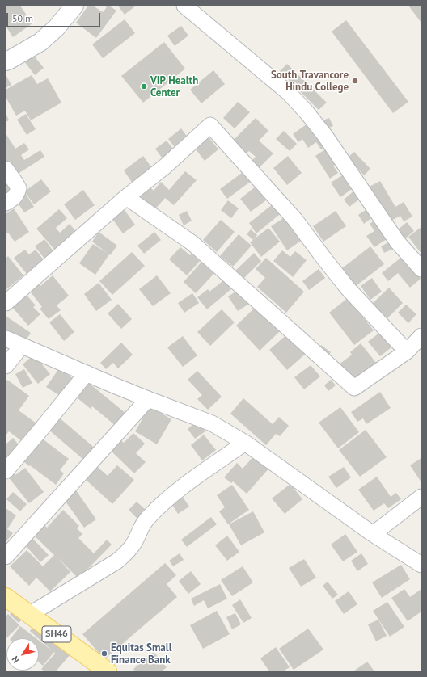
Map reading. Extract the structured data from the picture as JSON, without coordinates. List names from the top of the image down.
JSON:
{
  "streets": {
    "main road": ["SH46"]
  },
  "places": ["South Travancore Hindu College", "VIP Health Center", "Equitas Small Finance Bank"],
  "scale_bar": "50 m",
  "north": "bottom left"
}
